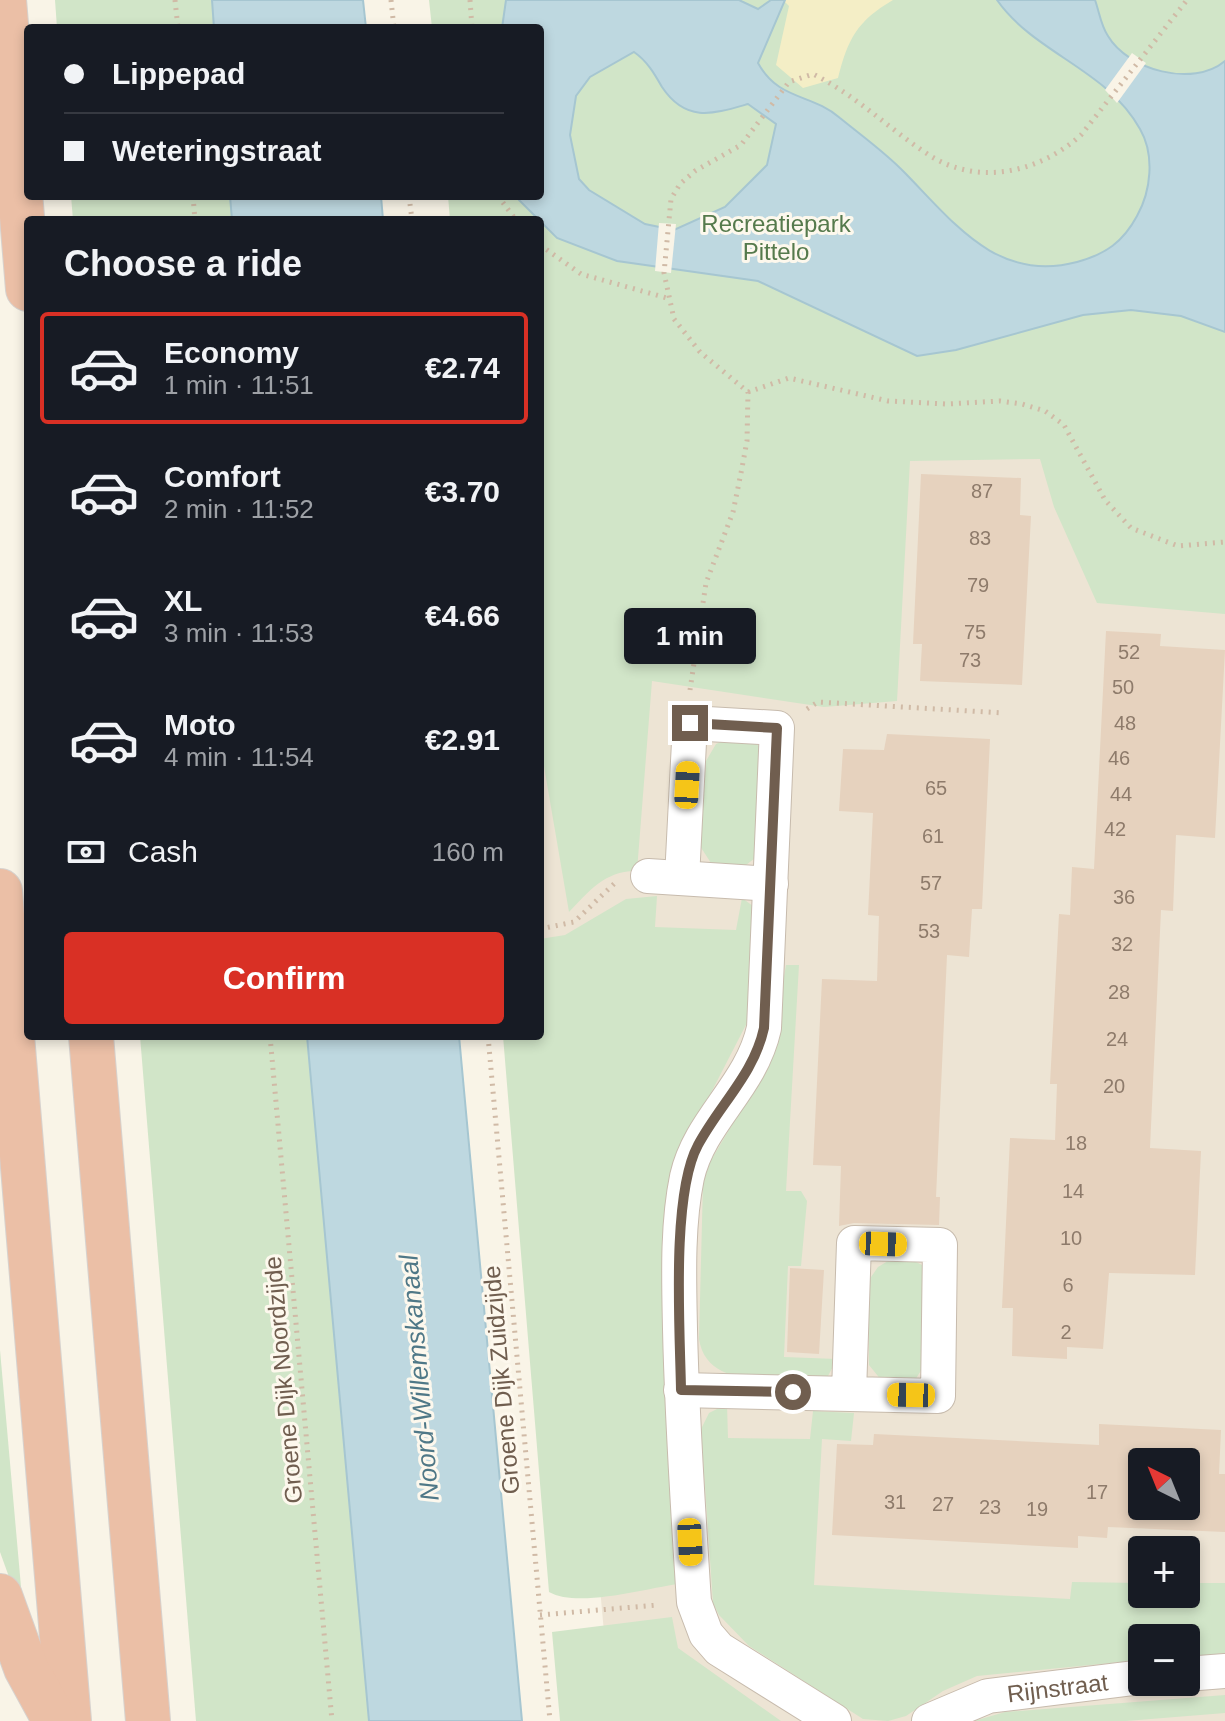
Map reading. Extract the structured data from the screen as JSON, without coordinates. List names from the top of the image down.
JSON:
{
  "streets": {
    "street": ["Rijnstraat"],
    "path": ["Groene Dijk Noordzijde", "Groene Dijk Zuidzijde"]
  },
  "water": ["Noord-Willemskanaal"],
  "parks": ["Recreatiepark Pittelo"],
  "house_numbers": [
    "87",
    "83",
    "79",
    "75",
    "52",
    "73",
    "50",
    "48",
    "46",
    "65",
    "44",
    "42",
    "61",
    "57",
    "36",
    "53",
    "32",
    "28",
    "24",
    "20",
    "18",
    "14",
    "10",
    "6",
    "2",
    "17",
    "31",
    "27",
    "23",
    "19"
  ],
  "north": "top left",
  "page": {
    "banner": ["Lippepad", "Weteringstraat"],
    "heading": "Choose a ride",
    "list": [
      {
        "name": "Economy",
        "note": "1 min · 11:51",
        "value": "€2.74"
      },
      {
        "name": "Comfort",
        "note": "2 min · 11:52",
        "value": "€3.70"
      },
      {
        "name": "XL",
        "note": "3 min · 11:53",
        "value": "€4.66"
      },
      {
        "name": "Moto",
        "note": "4 min · 11:54",
        "value": "€2.91"
      }
    ],
    "bubble": "1 min",
    "pay": ["Cash", "160 m"],
    "buttons": "Confirm",
    "map_buttons": ["+", "−"]
  }
}
